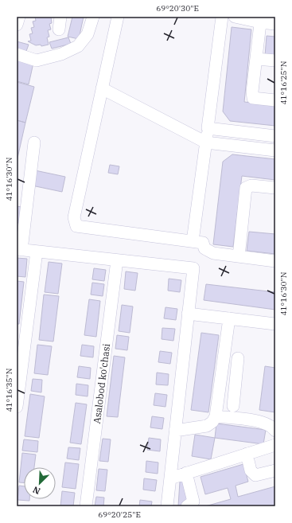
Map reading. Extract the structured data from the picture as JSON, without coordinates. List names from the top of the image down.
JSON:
{
  "streets": {
    "street": ["Asalobod ko'chasi"]
  },
  "north": "bottom left",
  "coordinates": [
    "69°20'30\"E",
    "41°16'25\"N",
    "41°16'30\"N",
    "41°16'35\"N",
    "69°20'25\"E"
  ]
}
